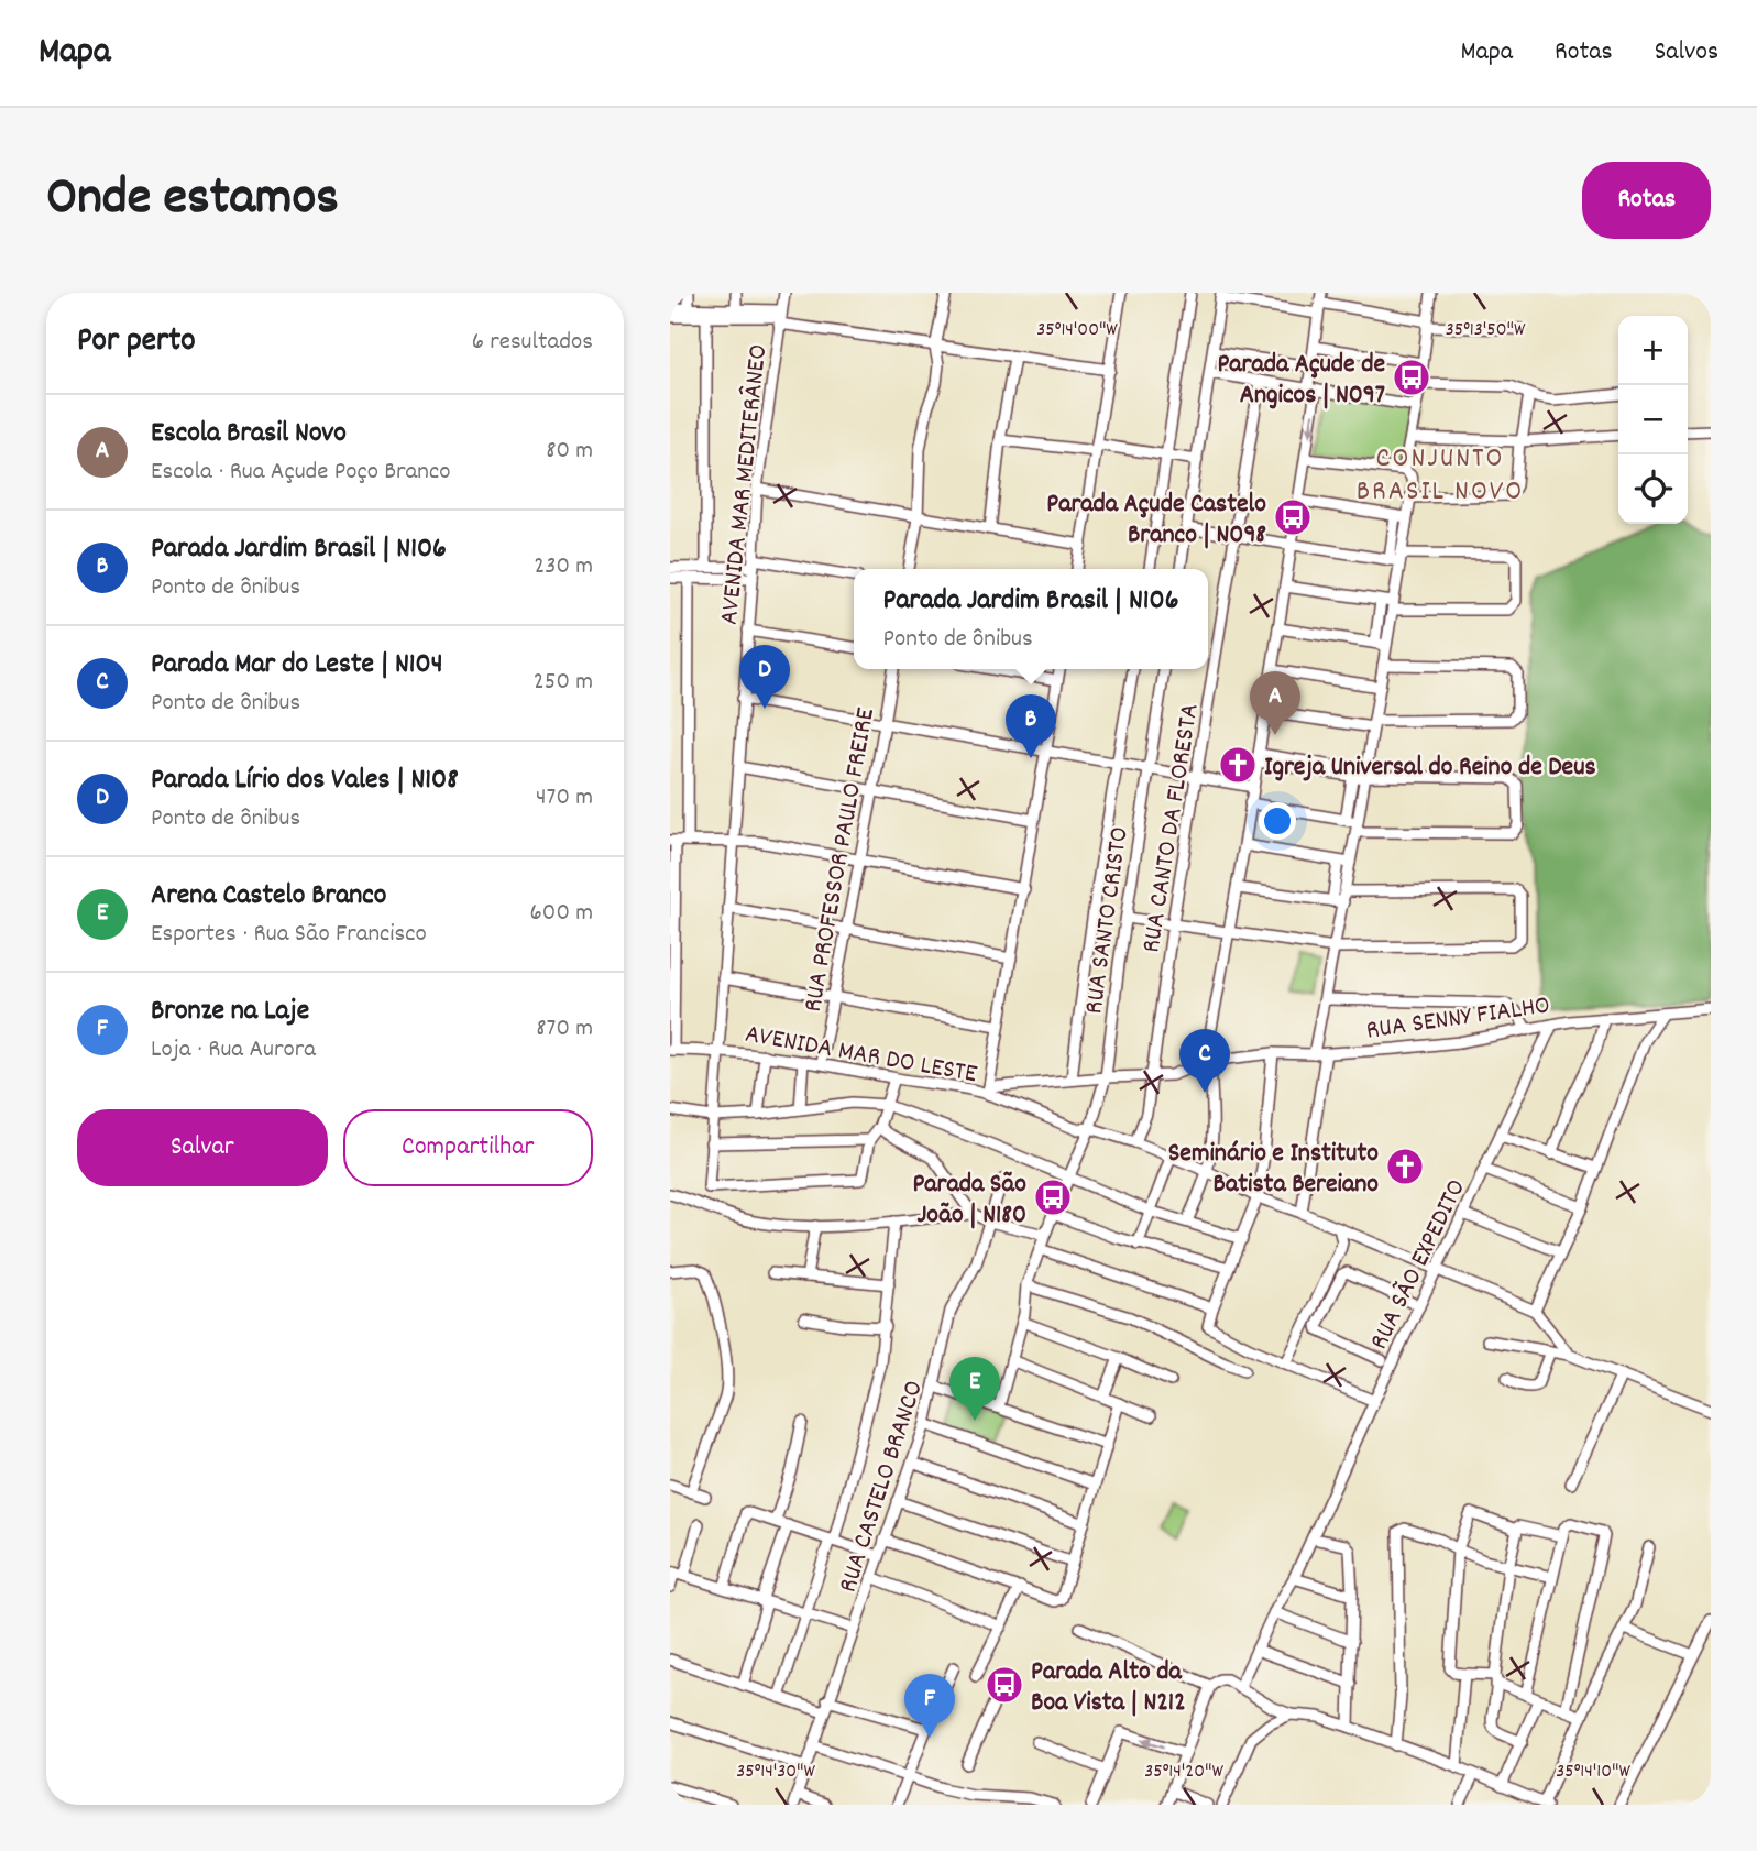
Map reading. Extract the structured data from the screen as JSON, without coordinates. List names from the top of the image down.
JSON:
{
  "streets": {
    "street": [
      "AVENIDA MAR MEDITERÂNEO",
      "RUA CANTO DA FLORESTA",
      "RUA PROFESSOR PAULO FREIRE",
      "RUA SANTO CRISTO",
      "RUA SENNY FIALHO",
      "AVENIDA MAR DO LESTE",
      "RUA SÃO EXPEDITO",
      "RUA CASTELO BRANCO"
    ]
  },
  "crossings": [
    ["AVENIDA MAR MEDITERÂNEO", "AVENIDA MAR DO LESTE"],
    ["RUA CANTO DA FLORESTA", "RUA SENNY FIALHO"],
    ["RUA CANTO DA FLORESTA", "AVENIDA MAR DO LESTE"],
    ["RUA PROFESSOR PAULO FREIRE", "AVENIDA MAR DO LESTE"],
    ["RUA SANTO CRISTO", "RUA SENNY FIALHO"],
    ["RUA SANTO CRISTO", "AVENIDA MAR DO LESTE"],
    ["RUA SENNY FIALHO", "AVENIDA MAR DO LESTE"],
    ["RUA SENNY FIALHO", "RUA SÃO EXPEDITO"],
    ["AVENIDA MAR DO LESTE", "RUA SÃO EXPEDITO"]
  ],
  "districts": ["CONJUNTO BRASIL NOVO"],
  "places": {
    "bus stop": [
      "Parada Açude de Angicos | N097",
      "Parada Açude Castelo Branco | N098",
      "Parada São João | N180",
      "Parada Alto da Boa Vista | N212"
    ],
    "church": ["Igreja Universal do Reino de Deus", "Seminário e Instituto Batista Bereiano"]
  },
  "page": {
    "header": "Mapa",
    "nav": ["Mapa", "Rotas", "Salvos"],
    "title": "Onde estamos",
    "buttons": [
      "Rotas",
      ["Salvar", "Compartilhar"]
    ],
    "heading": ["Por perto", "6 resultados"],
    "map_buttons": ["+", "−"],
    "list": [
      {
        "mark": "A",
        "name": "Escola Brasil Novo",
        "note": "Escola · Rua Açude Poço Branco",
        "value": "80 m"
      },
      {
        "mark": "B",
        "name": "Parada Jardim Brasil | N106",
        "note": "Ponto de ônibus",
        "value": "230 m"
      },
      {
        "mark": "C",
        "name": "Parada Mar do Leste | N104",
        "note": "Ponto de ônibus",
        "value": "250 m"
      },
      {
        "mark": "D",
        "name": "Parada Lírio dos Vales | N108",
        "note": "Ponto de ônibus",
        "value": "470 m"
      },
      {
        "mark": "E",
        "name": "Arena Castelo Branco",
        "note": "Esportes · Rua São Francisco",
        "value": "600 m"
      },
      {
        "mark": "F",
        "name": "Bronze na Laje",
        "note": "Loja · Rua Aurora",
        "value": "870 m"
      }
    ],
    "popup": ["Parada Jardim Brasil | N106", "Ponto de ônibus"],
    "pins": [
      "D",
      "A",
      "B",
      "C",
      "E",
      "F"
    ]
  },
  "coordinates": [
    "35°14'00\"W",
    "35°13'50\"W",
    "35°14'30\"W",
    "35°14'20\"W",
    "35°14'10\"W"
  ]
}
